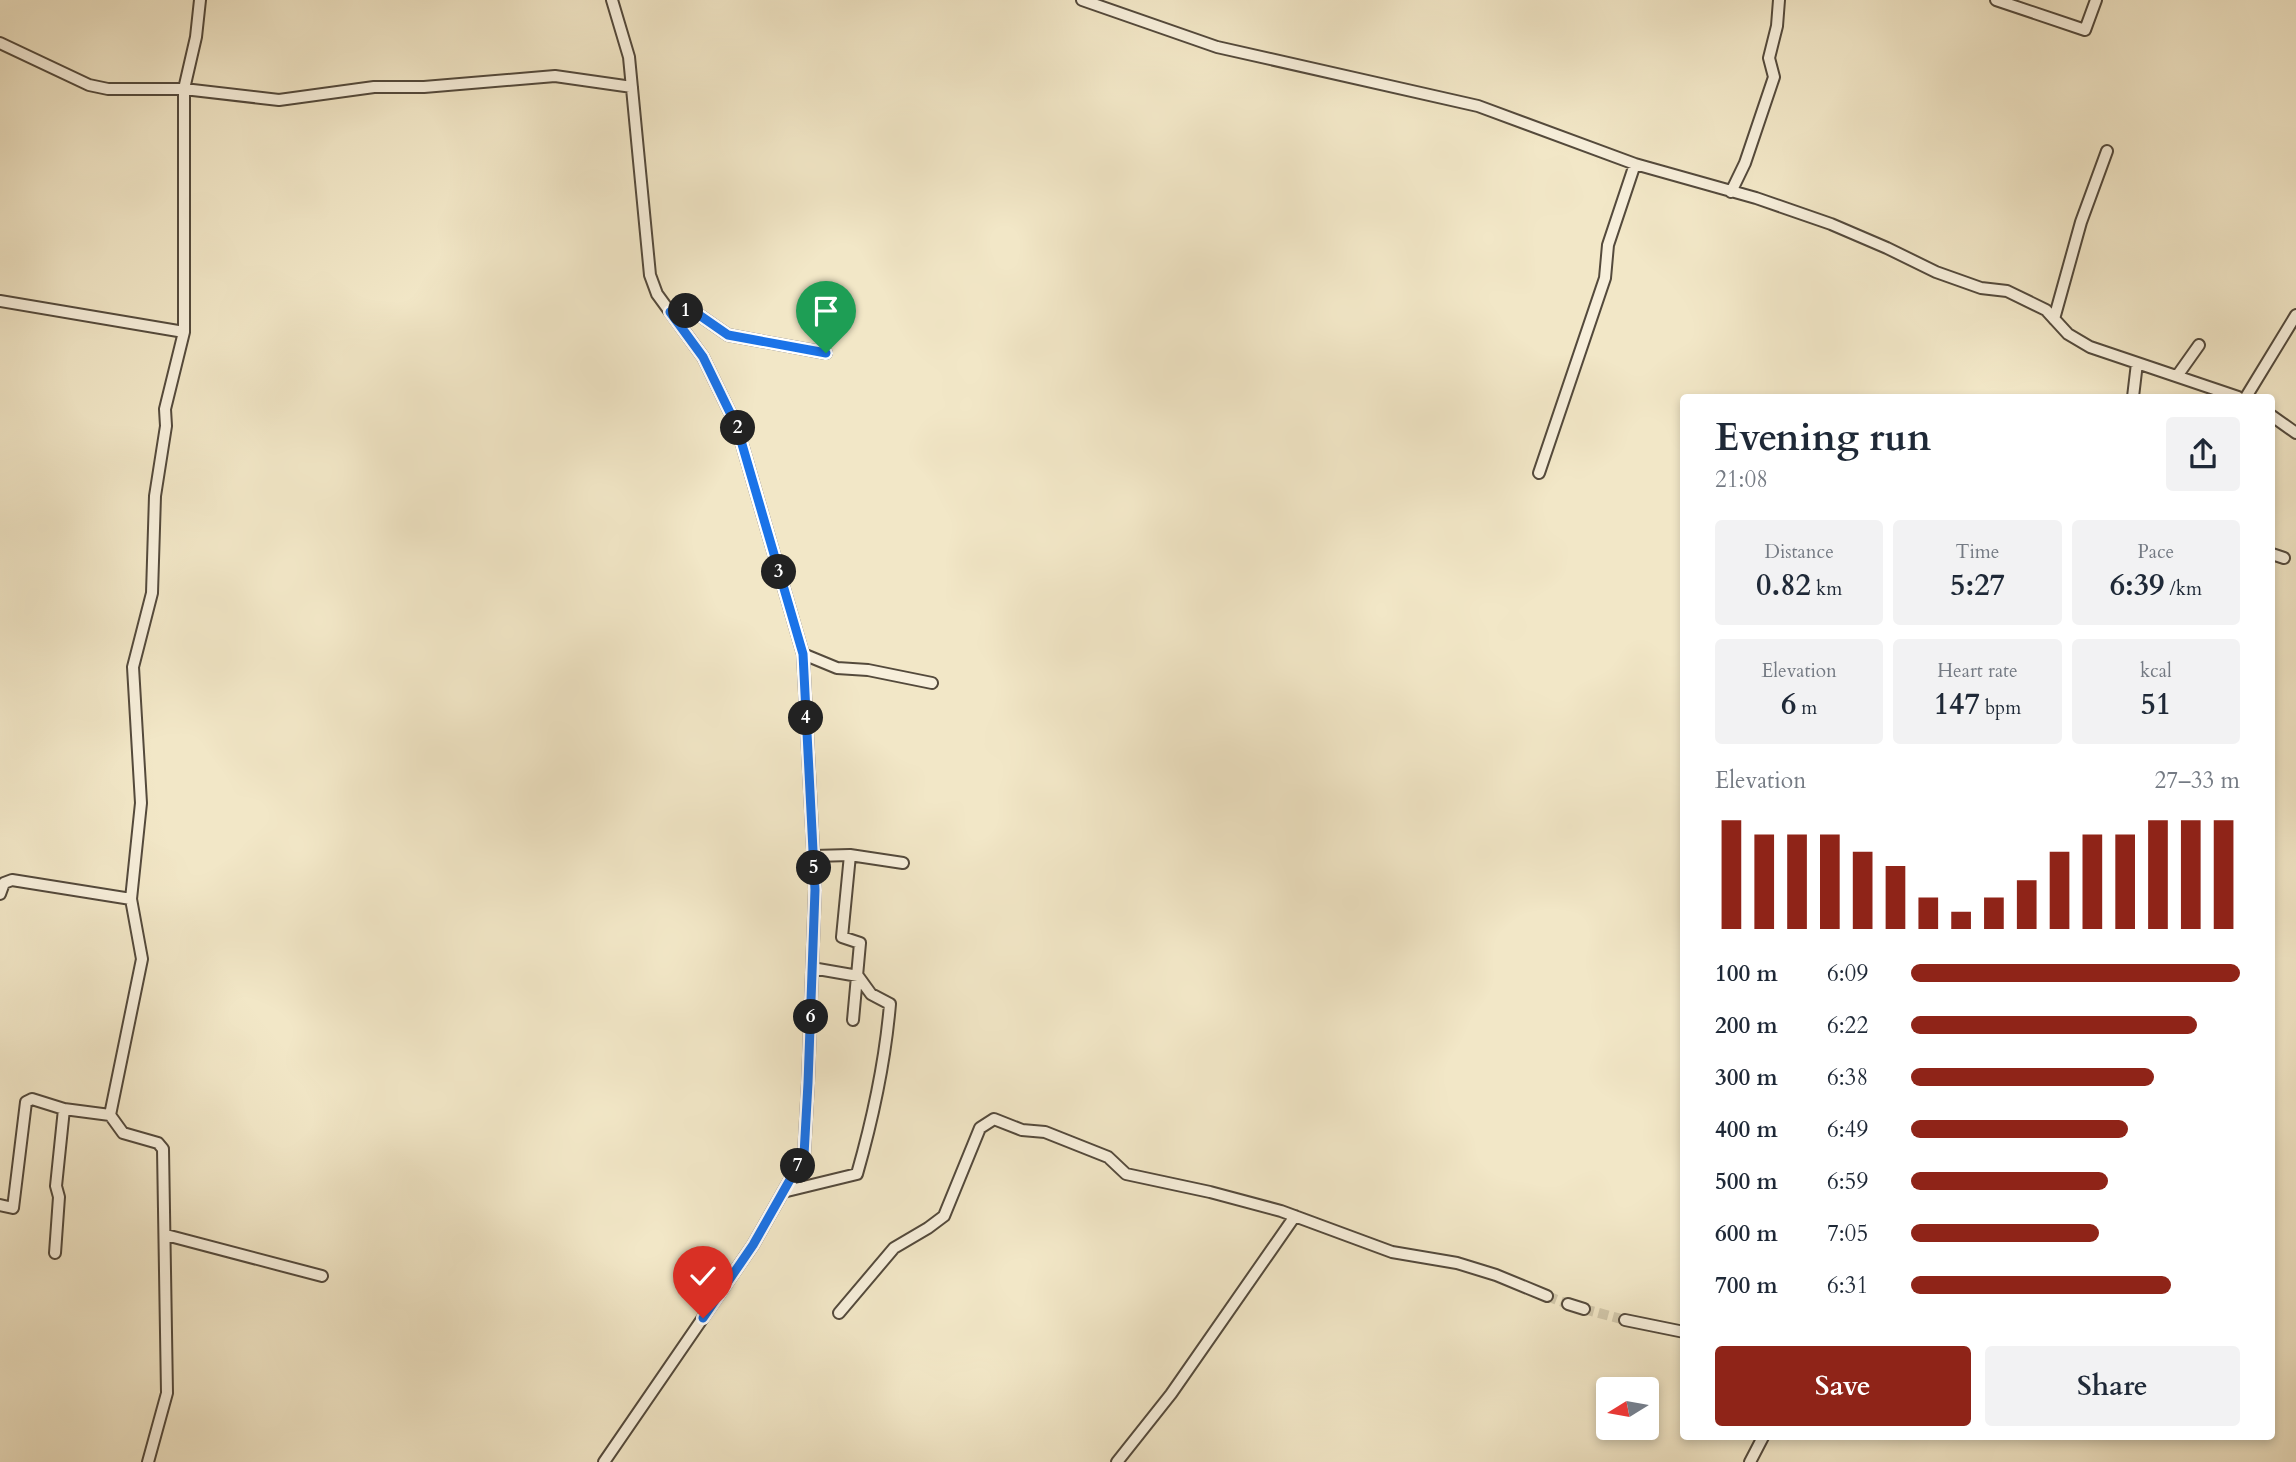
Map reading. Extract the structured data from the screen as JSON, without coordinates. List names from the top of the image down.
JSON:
{
  "north": "left",
  "page": {
    "pins": [
      "1",
      "2",
      "3",
      "4",
      "5",
      "6",
      "7"
    ],
    "heading": ["Evening run", "21:08"],
    "stats": [
      ["Distance", "0.82 km"],
      ["Time", "5:27"],
      ["Pace", "6:39 /km"],
      ["Elevation", "6 m"],
      ["Heart rate", "147 bpm"],
      ["kcal", "51"]
    ],
    "chart": ["Elevation", "27–33 m"],
    "list": [
      {
        "name": "100 m",
        "note": "6:09"
      },
      {
        "name": "200 m",
        "note": "6:22"
      },
      {
        "name": "300 m",
        "note": "6:38"
      },
      {
        "name": "400 m",
        "note": "6:49"
      },
      {
        "name": "500 m",
        "note": "6:59"
      },
      {
        "name": "600 m",
        "note": "7:05"
      },
      {
        "name": "700 m",
        "note": "6:31"
      }
    ],
    "buttons": ["Save", "Share"]
  }
}
